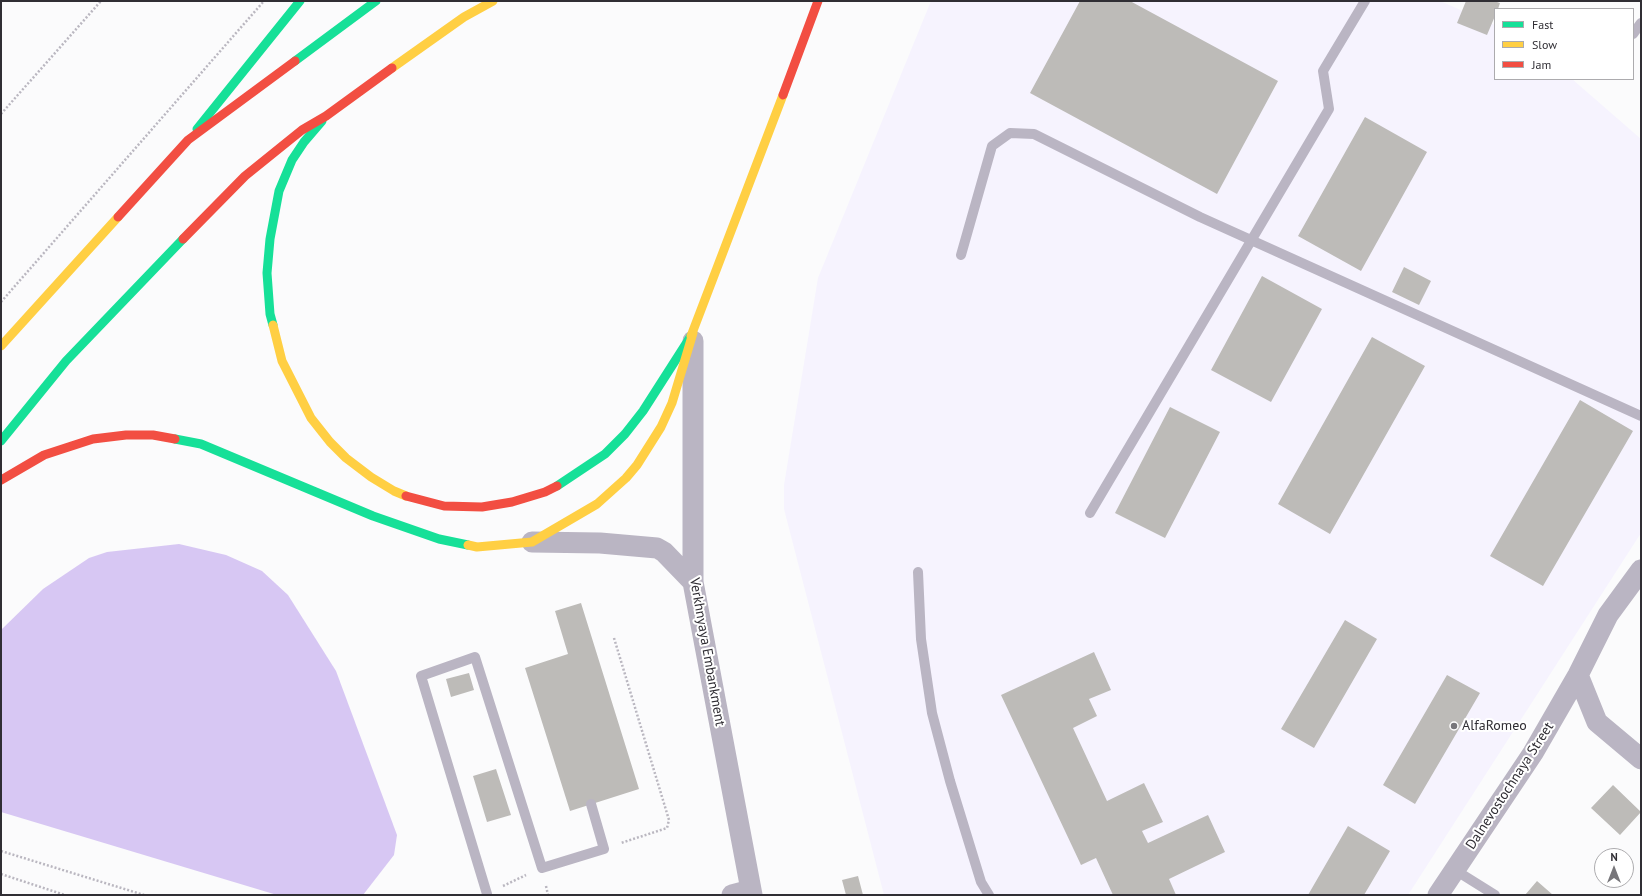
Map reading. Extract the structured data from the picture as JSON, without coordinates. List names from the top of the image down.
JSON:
{
  "streets": {
    "street": ["Verkhnyaya Embankment", "Dalnevostochnaya Street"]
  },
  "places": ["AlfaRomeo"],
  "legend": ["Fast", "Slow", "Jam"],
  "north": "top"
}
